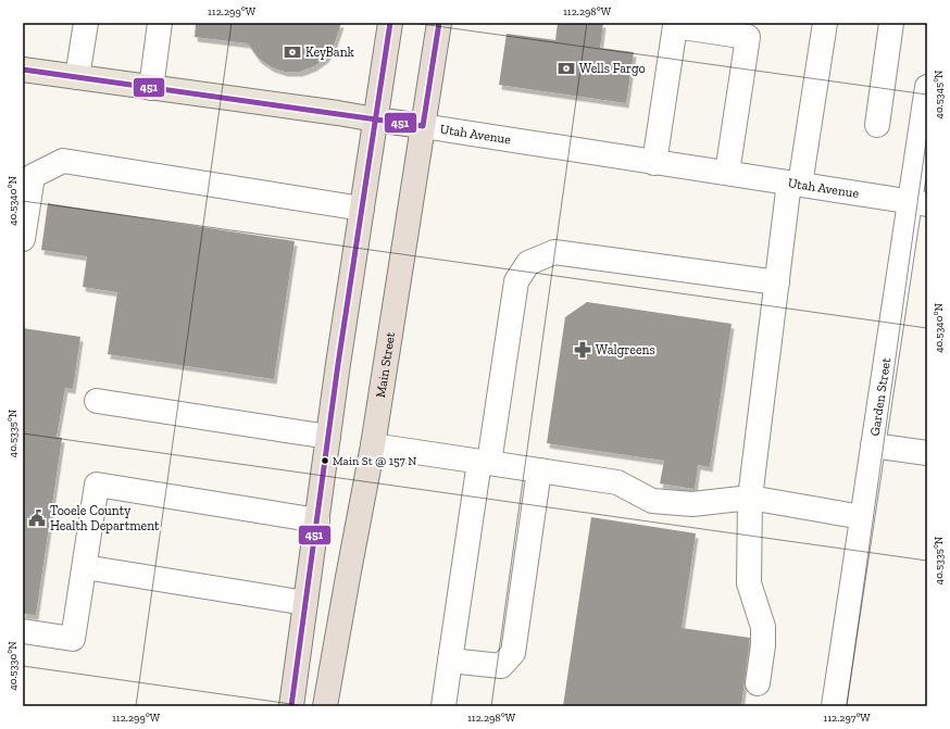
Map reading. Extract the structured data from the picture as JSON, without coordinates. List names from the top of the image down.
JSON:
{
  "streets": {
    "highway": ["Main Street"],
    "main road": ["Utah Avenue"],
    "street": ["Garden Street"]
  },
  "crossings": [
    ["Utah Avenue", "Main Street"],
    ["Utah Avenue", "Garden Street"]
  ],
  "places": {
    "bank": ["KeyBank", "Wells Fargo"],
    "pharmacy": ["Walgreens"],
    "other": ["Main St @ 157 N"],
    "public building": ["Tooele County Health Department"]
  },
  "lines": ["transit line 451"],
  "coordinates": [
    "112.299°W",
    "112.298°W",
    "40.5345°N",
    "40.5340°N",
    "40.5335°N",
    "40.5330°N",
    "112.297°W"
  ]
}
